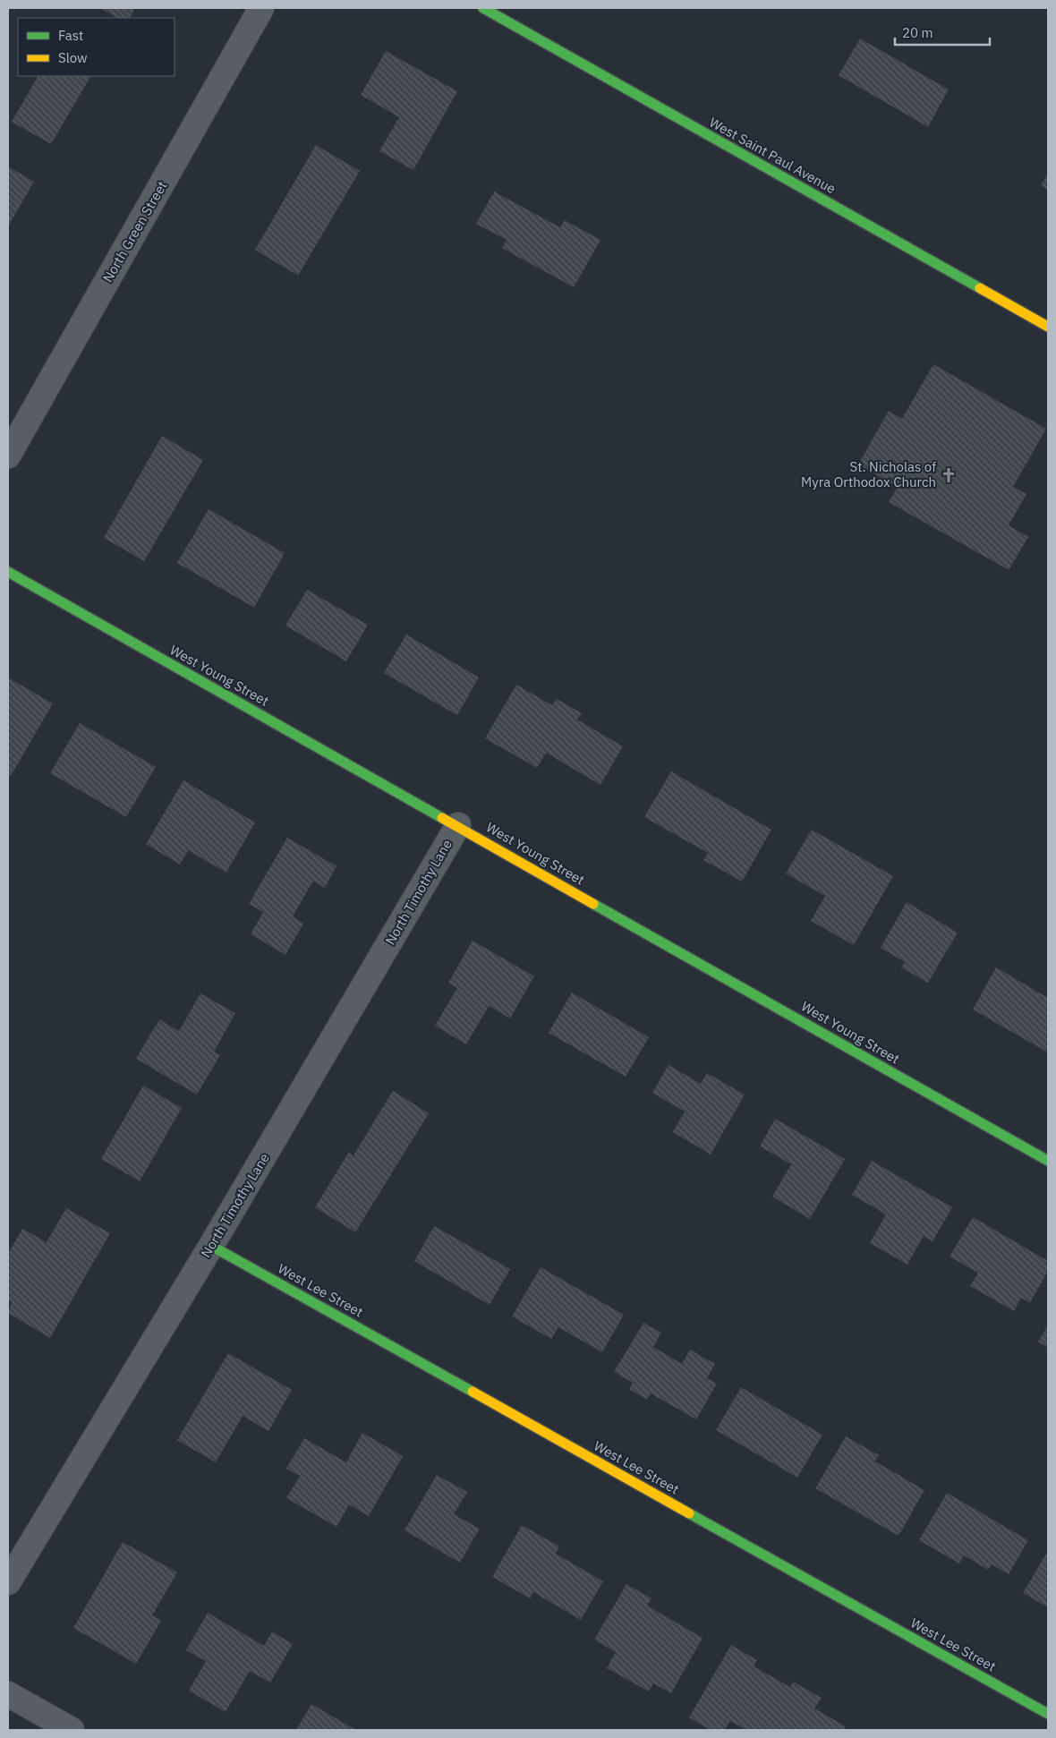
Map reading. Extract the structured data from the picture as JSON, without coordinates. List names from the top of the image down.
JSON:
{
  "streets": {
    "street": [
      "West Saint Paul Avenue",
      "North Green Street",
      "West Young Street",
      "North Timothy Lane",
      "West Lee Street"
    ]
  },
  "crossings": [
    ["West Young Street", "North Timothy Lane"],
    ["North Timothy Lane", "West Lee Street"]
  ],
  "places": {
    "church": ["St. Nicholas of Myra Orthodox Church"]
  },
  "legend": ["Fast", "Slow"],
  "scale_bar": "20 m"
}
